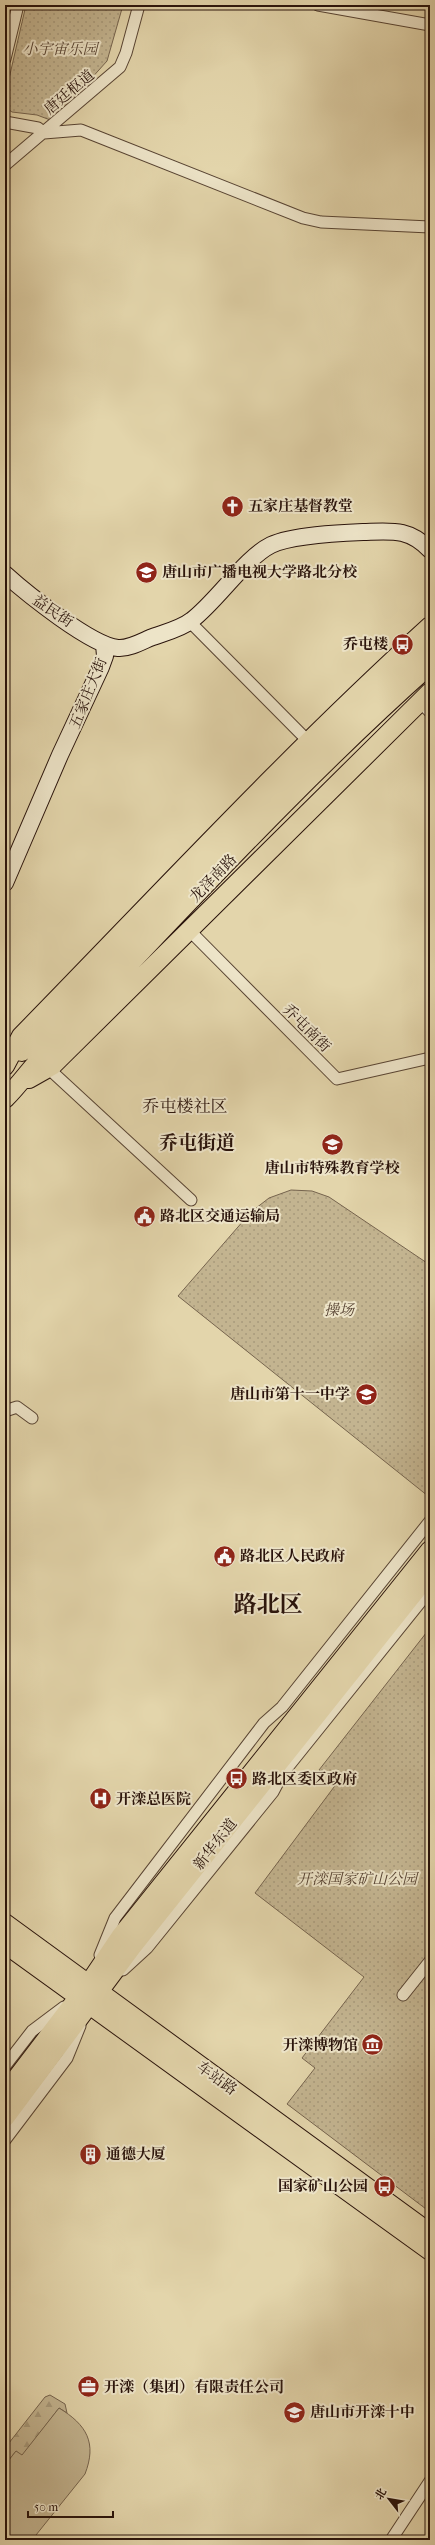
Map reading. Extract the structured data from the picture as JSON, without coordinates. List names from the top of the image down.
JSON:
{
  "streets": {
    "main road": ["龙泽南路", "新华东道", "车站路"],
    "street": [
      "唐廷枢道",
      "益民街",
      "五家庄大街",
      "乔屯南街"
    ]
  },
  "crossings": [
    ["益民街", "五家庄大街"],
    ["新华东道", "车站路"]
  ],
  "districts": ["乔屯楼社区", "乔屯街道", "路北区"],
  "parks": ["小宇宙乐园", "操场", "开滦国家矿山公园"],
  "places": {
    "church": ["五家庄基督教堂"],
    "school or university": [
      "唐山市广播电视大学路北分校",
      "唐山市特殊教育学校",
      "唐山市第十一中学",
      "唐山市开滦十中"
    ],
    "bus stop": ["乔屯楼", "路北区委区政府", "国家矿山公园"],
    "public building": ["路北区交通运输局", "路北区人民政府"],
    "hospital": ["开滦总医院"],
    "museum": ["开滦博物馆"],
    "building": ["通德大厦"],
    "office": ["开滦（集团）有限责任公司"]
  },
  "scale_bar": "50 m",
  "north": "top left"
}
